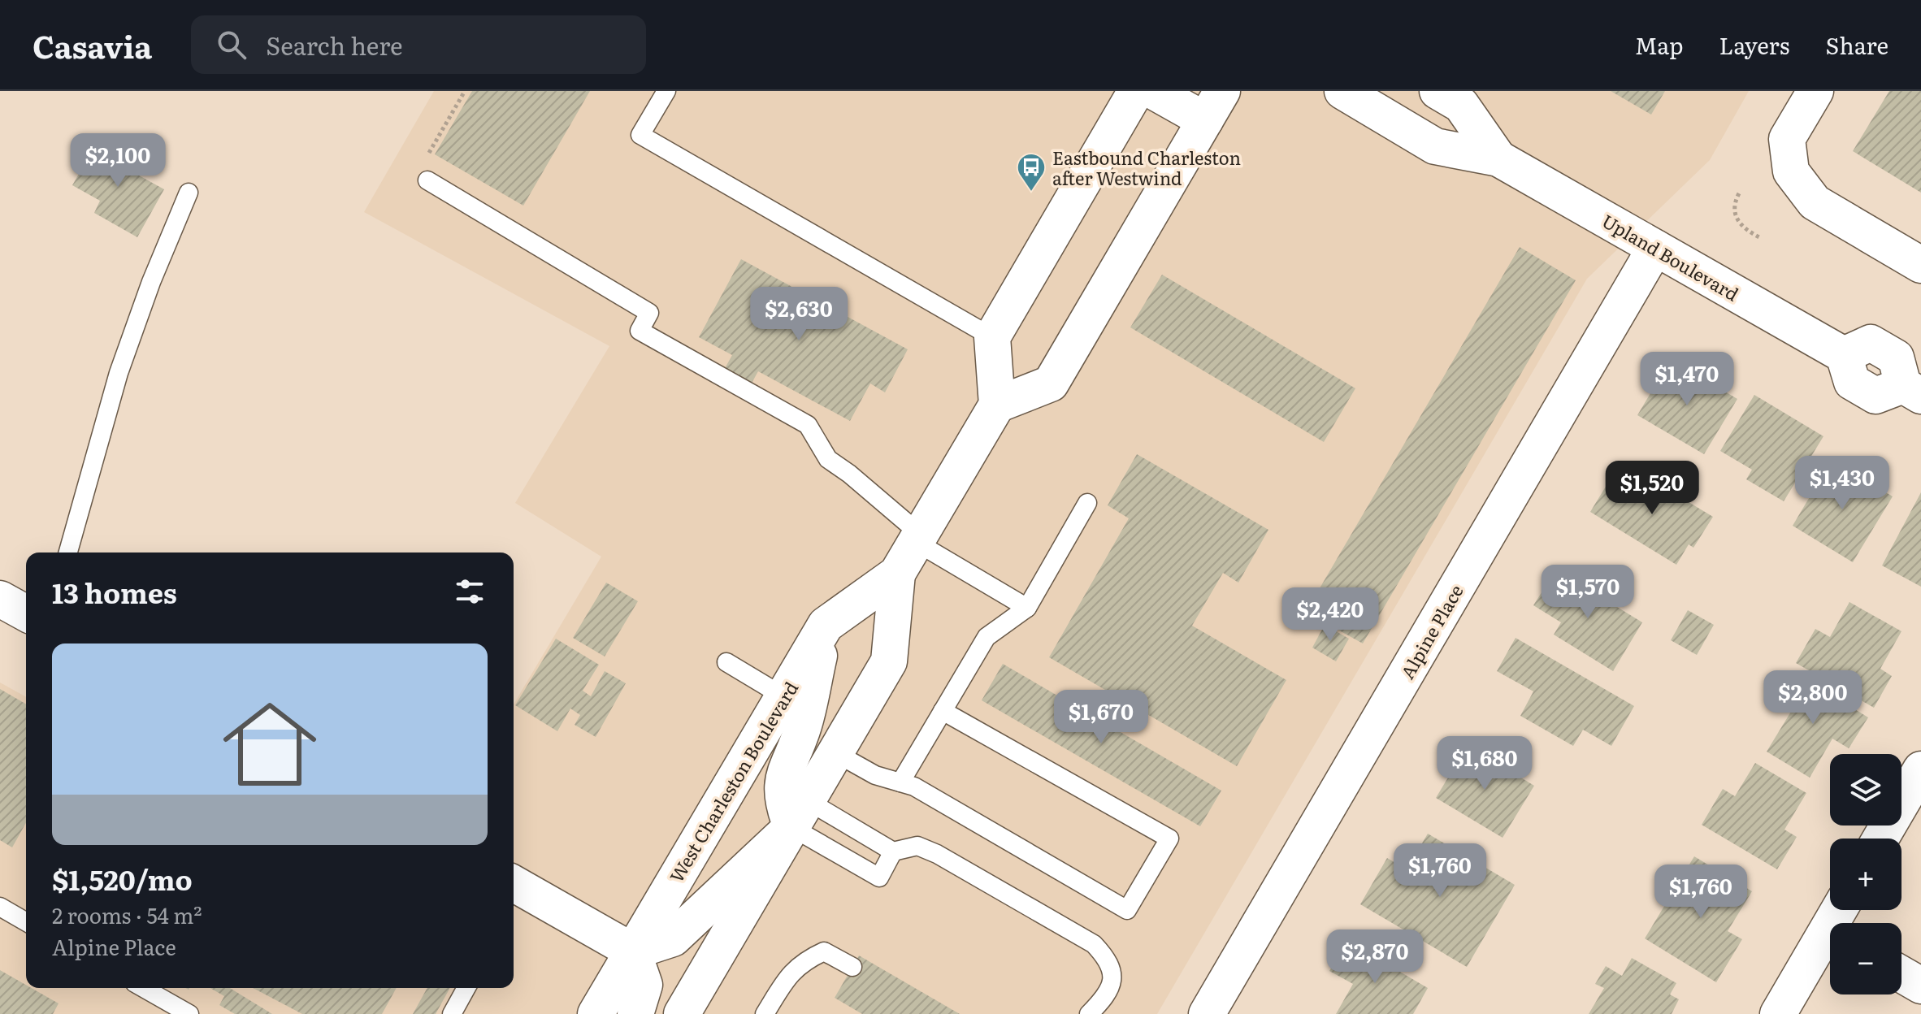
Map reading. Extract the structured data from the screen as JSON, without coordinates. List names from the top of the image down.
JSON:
{
  "streets": {
    "main road": ["Upland Boulevard", "Alpine Place", "West Charleston Boulevard"]
  },
  "crossings": [
    ["Upland Boulevard", "Alpine Place"]
  ],
  "places": {
    "bus stop": ["Eastbound Charleston after Westwind"]
  },
  "page": {
    "header": "Casavia",
    "search": "Search here",
    "nav": ["Map", "Layers", "Share"],
    "price": [
      "$2,100",
      "$2,630",
      "$1,470",
      "$1,430",
      "$1,520",
      "$1,570",
      "$2,420",
      "$2,800",
      "$1,670",
      "$1,680",
      "$1,760",
      "$1,760",
      "$2,870"
    ],
    "heading": "13 homes",
    "list": [
      {
        "name": "$1,520/mo",
        "note": "2 rooms · 54 m² · Alpine Place"
      }
    ],
    "map_buttons": ["+", "−"]
  }
}
